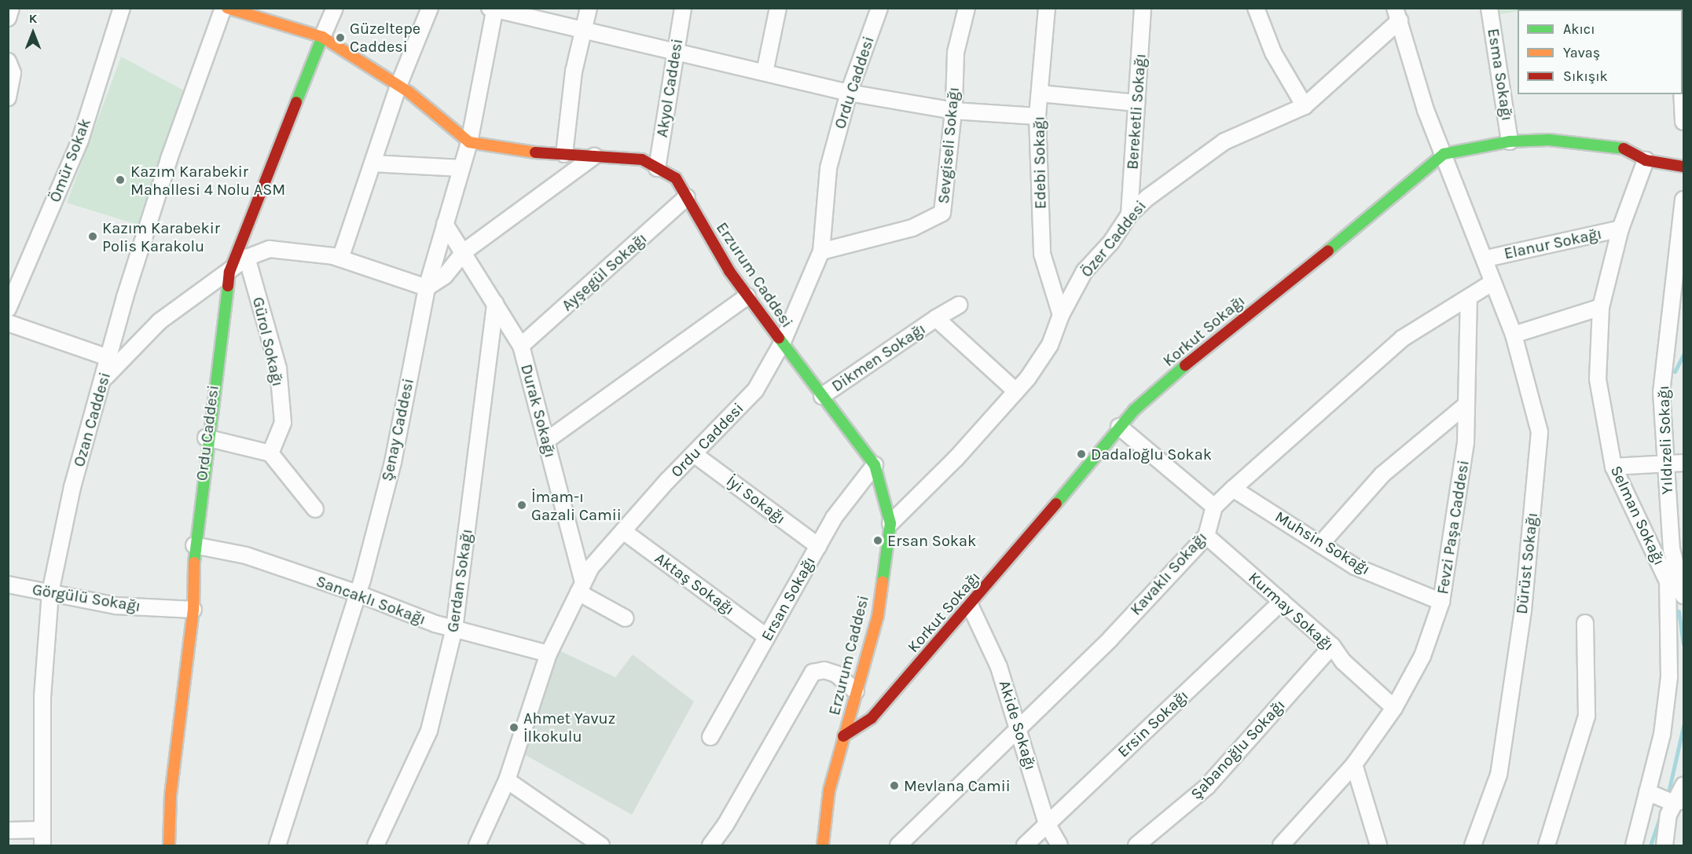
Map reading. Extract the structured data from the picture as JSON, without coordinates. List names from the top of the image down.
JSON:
{
  "streets": {
    "street": [
      "Esma Sokağı",
      "Ordu Caddesi",
      "Akyol Caddesi",
      "Bereketli Sokağı",
      "Sevgiseli Sokağı",
      "Ömür Sokak",
      "Edebi Sokağı",
      "Özer Caddesi",
      "Elanur Sokağı",
      "Ayşegül Sokağı",
      "Erzurum Caddesi",
      "Korkut Sokağı",
      "Gürol Sokağı",
      "Dikmen Sokağı",
      "Durak Sokağı",
      "Ozan Caddesi",
      "Şenay Caddesi",
      "Yıldızeli Sokağı",
      "İyi Sokağı",
      "Selman Sokağı",
      "Fevzi Paşa Caddesi",
      "Muhsin Sokağı",
      "Dürüst Sokağı",
      "Kavaklı Sokağı",
      "Gerdan Sokağı",
      "Aktaş Sokağı",
      "Görgülü Sokağı",
      "Ersan Sokağı",
      "Sancaklı Sokağı",
      "Kurmay Sokağı",
      "Ersin Sokağı",
      "Akide Sokağı",
      "Şabanoğlu Sokağı"
    ]
  },
  "crossings": [
    ["Ordu Caddesi", "Sevgiseli Sokağı"],
    ["Ordu Caddesi", "Erzurum Caddesi"],
    ["Ordu Caddesi", "Durak Sokağı"],
    ["Ordu Caddesi", "İyi Sokağı"],
    ["Ordu Caddesi", "Aktaş Sokağı"],
    ["Ordu Caddesi", "Görgülü Sokağı"],
    ["Ordu Caddesi", "Sancaklı Sokağı"],
    ["Akyol Caddesi", "Erzurum Caddesi"],
    ["Bereketli Sokağı", "Özer Caddesi"],
    ["Edebi Sokağı", "Özer Caddesi"],
    ["Özer Caddesi", "Erzurum Caddesi"],
    ["Özer Caddesi", "Dikmen Sokağı"],
    ["Özer Caddesi", "Dürüst Sokağı"],
    ["Elanur Sokağı", "Selman Sokağı"],
    ["Elanur Sokağı", "Dürüst Sokağı"],
    ["Ayşegül Sokağı", "Erzurum Caddesi"],
    ["Ayşegül Sokağı", "Durak Sokağı"],
    ["Erzurum Caddesi", "Korkut Sokağı"],
    ["Erzurum Caddesi", "Dikmen Sokağı"],
    ["Erzurum Caddesi", "Şenay Caddesi"],
    ["Erzurum Caddesi", "Ersan Sokağı"],
    ["Korkut Sokağı", "Dürüst Sokağı"],
    ["Korkut Sokağı", "Akide Sokağı"],
    ["Durak Sokağı", "Şenay Caddesi"],
    ["Durak Sokağı", "Gerdan Sokağı"],
    ["Ozan Caddesi", "Görgülü Sokağı"],
    ["Şenay Caddesi", "Sancaklı Sokağı"],
    ["İyi Sokağı", "Ersan Sokağı"],
    ["Fevzi Paşa Caddesi", "Muhsin Sokağı"],
    ["Fevzi Paşa Caddesi", "Kavaklı Sokağı"],
    ["Fevzi Paşa Caddesi", "Kurmay Sokağı"],
    ["Muhsin Sokağı", "Kavaklı Sokağı"],
    ["Dürüst Sokağı", "Kavaklı Sokağı"],
    ["Kavaklı Sokağı", "Kurmay Sokağı"],
    ["Kavaklı Sokağı", "Akide Sokağı"],
    ["Gerdan Sokağı", "Sancaklı Sokağı"],
    ["Aktaş Sokağı", "Ersan Sokağı"],
    ["Kurmay Sokağı", "Ersin Sokağı"],
    ["Kurmay Sokağı", "Şabanoğlu Sokağı"],
    ["Ersin Sokağı", "Akide Sokağı"]
  ],
  "places": [
    "Güzeltepe Caddesi",
    "Kazım Karabekir Mahallesi 4 Nolu ASM",
    "Kazım Karabekir Polis Karakolu",
    "Dadaloğlu Sokak",
    "İmam-ı Gazali Camii",
    "Ersan Sokak",
    "Ahmet Yavuz İlkokulu",
    "Mevlana Camii"
  ],
  "legend": ["Akıcı", "Yavaş", "Sıkışık"],
  "north": "top"
}
